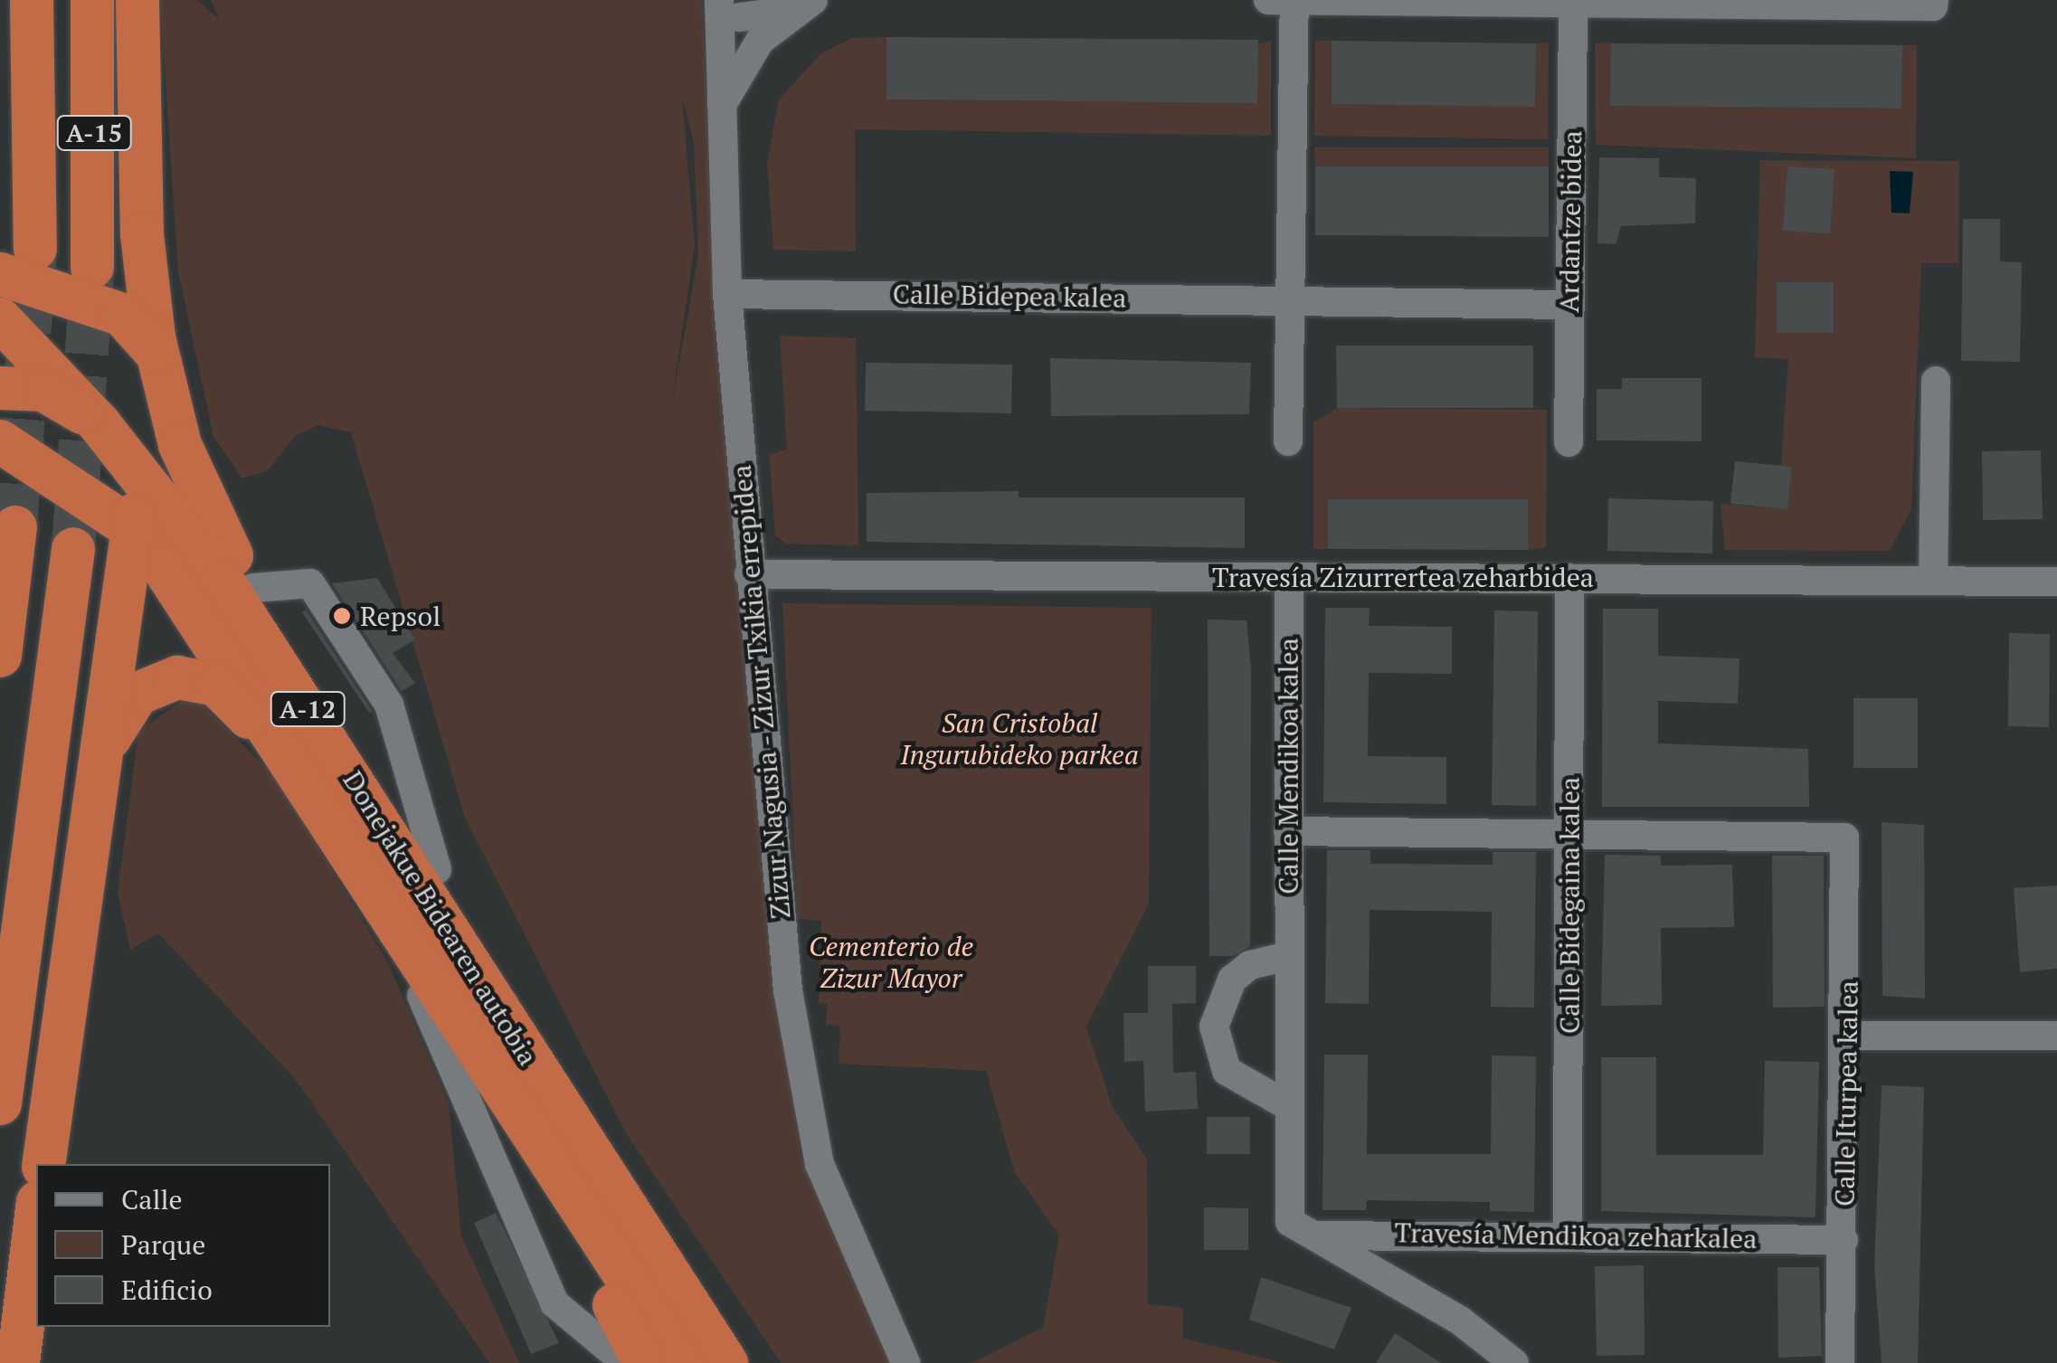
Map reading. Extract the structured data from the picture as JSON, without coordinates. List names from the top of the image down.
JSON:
{
  "streets": {
    "highway": ["A-15", "A-12", "Donejakue Bidearen autobia"],
    "street": [
      "Ardantze bidea",
      "Calle Bidepea kalea",
      "Travesía Zizurrertea zeharbidea",
      "Zizur Nagusia - Zizur Txikia errepidea",
      "Calle Mendikoa kalea",
      "Calle Bidegaina kalea",
      "Calle Iturpea kalea",
      "Travesía Mendikoa zeharkalea"
    ]
  },
  "crossings": [
    ["Ardantze bidea", "Calle Bidepea kalea"],
    ["Calle Bidepea kalea", "Zizur Nagusia - Zizur Txikia errepidea"],
    ["Travesía Zizurrertea zeharbidea", "Zizur Nagusia - Zizur Txikia errepidea"],
    ["Travesía Zizurrertea zeharbidea", "Calle Mendikoa kalea"],
    ["Travesía Zizurrertea zeharbidea", "Calle Bidegaina kalea"],
    ["Calle Mendikoa kalea", "Travesía Mendikoa zeharkalea"],
    ["Calle Bidegaina kalea", "Calle Iturpea kalea"],
    ["Calle Bidegaina kalea", "Travesía Mendikoa zeharkalea"],
    ["Calle Iturpea kalea", "Travesía Mendikoa zeharkalea"]
  ],
  "parks": ["San Cristobal Ingurubideko parkea", "Cementerio de Zizur Mayor"],
  "places": ["Repsol"],
  "legend": ["Calle", "Parque", "Edificio"]
}
